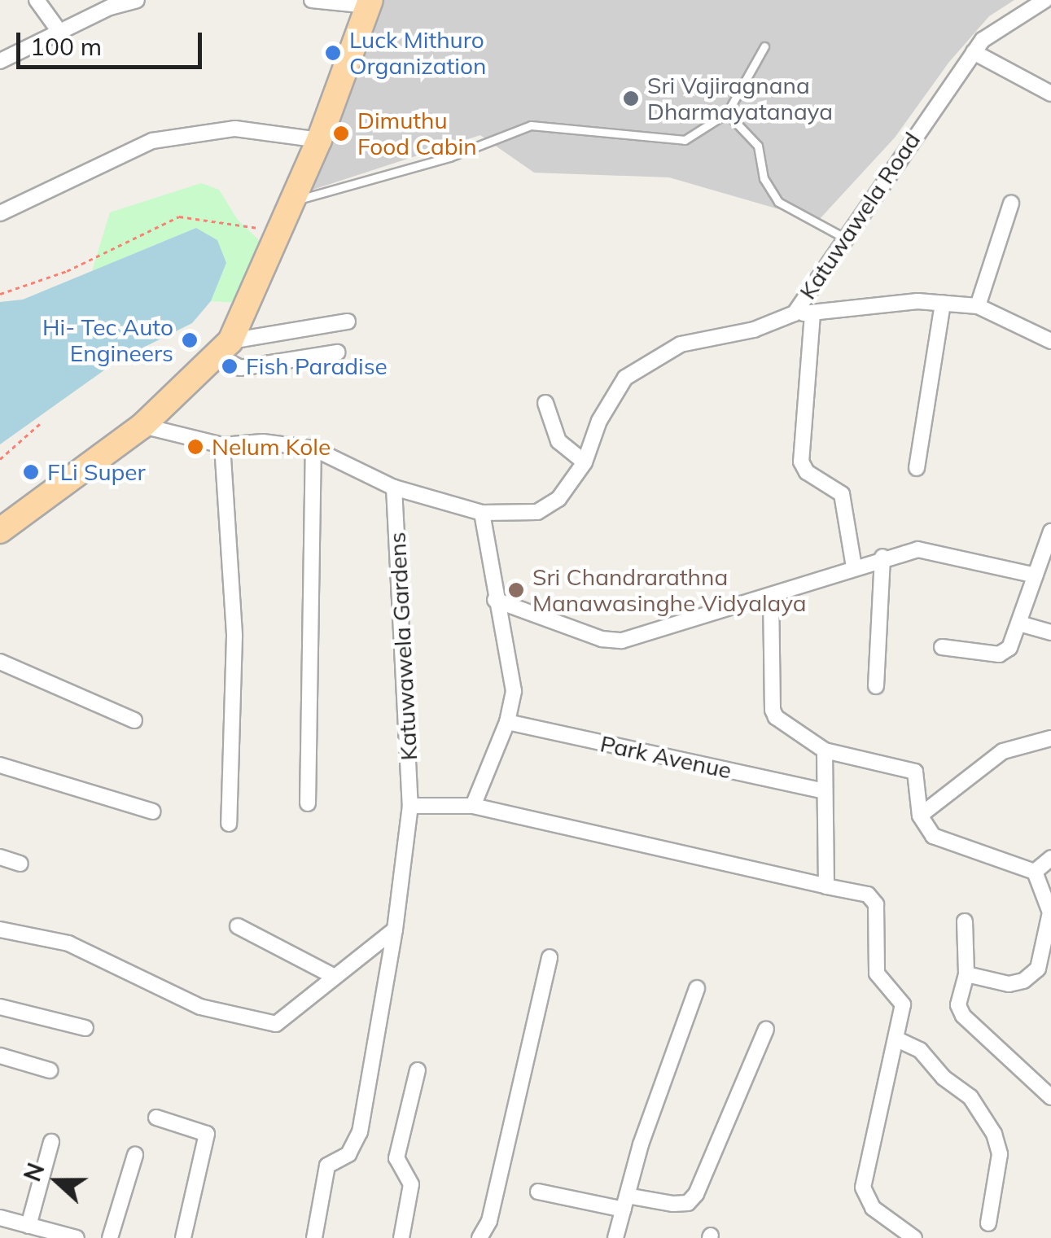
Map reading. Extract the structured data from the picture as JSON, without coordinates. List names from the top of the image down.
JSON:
{
  "streets": {
    "street": ["Katuwawela Road", "Katuwawela Gardens", "Park Avenue"]
  },
  "crossings": [
    ["Katuwawela Road", "Katuwawela Gardens"]
  ],
  "places": [
    "Luck Mithuro Organization",
    "Sri Vajiragnana Dharmayatanaya",
    "Dimuthu Food Cabin",
    "Hi- Tec Auto Engineers",
    "Fish Paradise",
    "Nelum Kole",
    "FLi Super",
    "Sri Chandrarathna Manawasinghe Vidyalaya"
  ],
  "scale_bar": "100 m",
  "north": "left"
}
